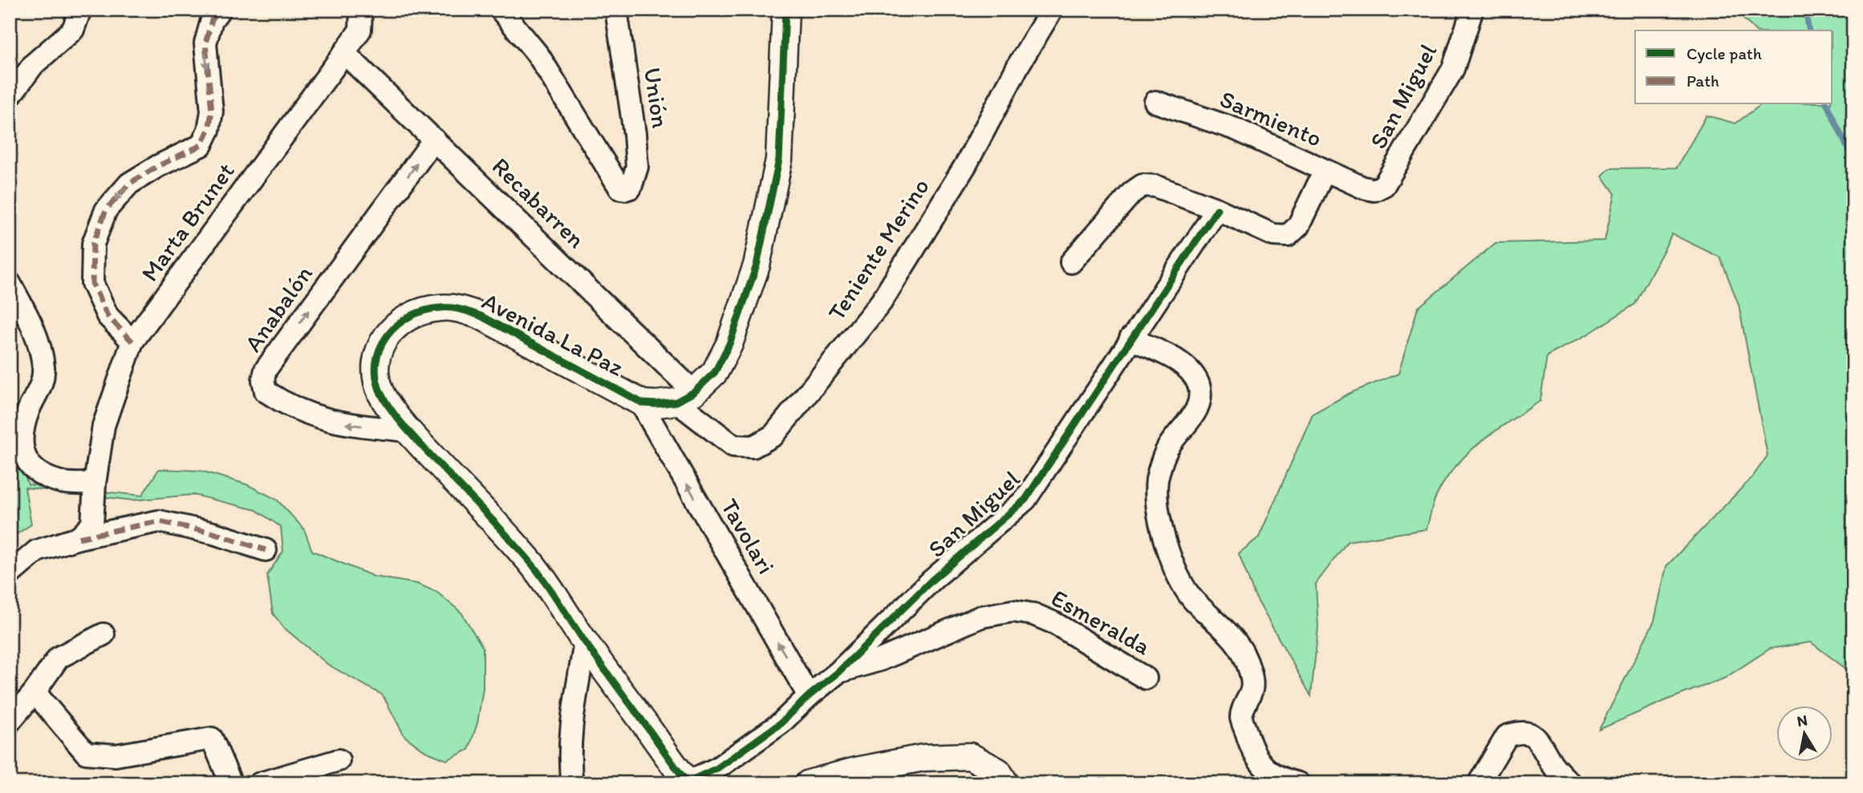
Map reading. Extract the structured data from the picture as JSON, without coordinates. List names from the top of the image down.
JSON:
{
  "streets": {
    "street": [
      "San Miguel",
      "Unión",
      "Sarmiento",
      "Recabarren",
      "Marta Brunet",
      "Teniente Merino",
      "Anabalón",
      "Avenida La Paz",
      "Tavolari",
      "Esmeralda"
    ]
  },
  "crossings": [
    ["San Miguel", "Sarmiento"],
    ["San Miguel", "Avenida La Paz"],
    ["San Miguel", "Tavolari"],
    ["San Miguel", "Esmeralda"],
    ["Recabarren", "Marta Brunet"],
    ["Recabarren", "Teniente Merino"],
    ["Recabarren", "Anabalón"],
    ["Recabarren", "Avenida La Paz"],
    ["Teniente Merino", "Avenida La Paz"],
    ["Anabalón", "Avenida La Paz"],
    ["Avenida La Paz", "Tavolari"]
  ],
  "one_way": ["Tavolari"],
  "legend": ["Cycle path", "Path"],
  "north": "top"
}
